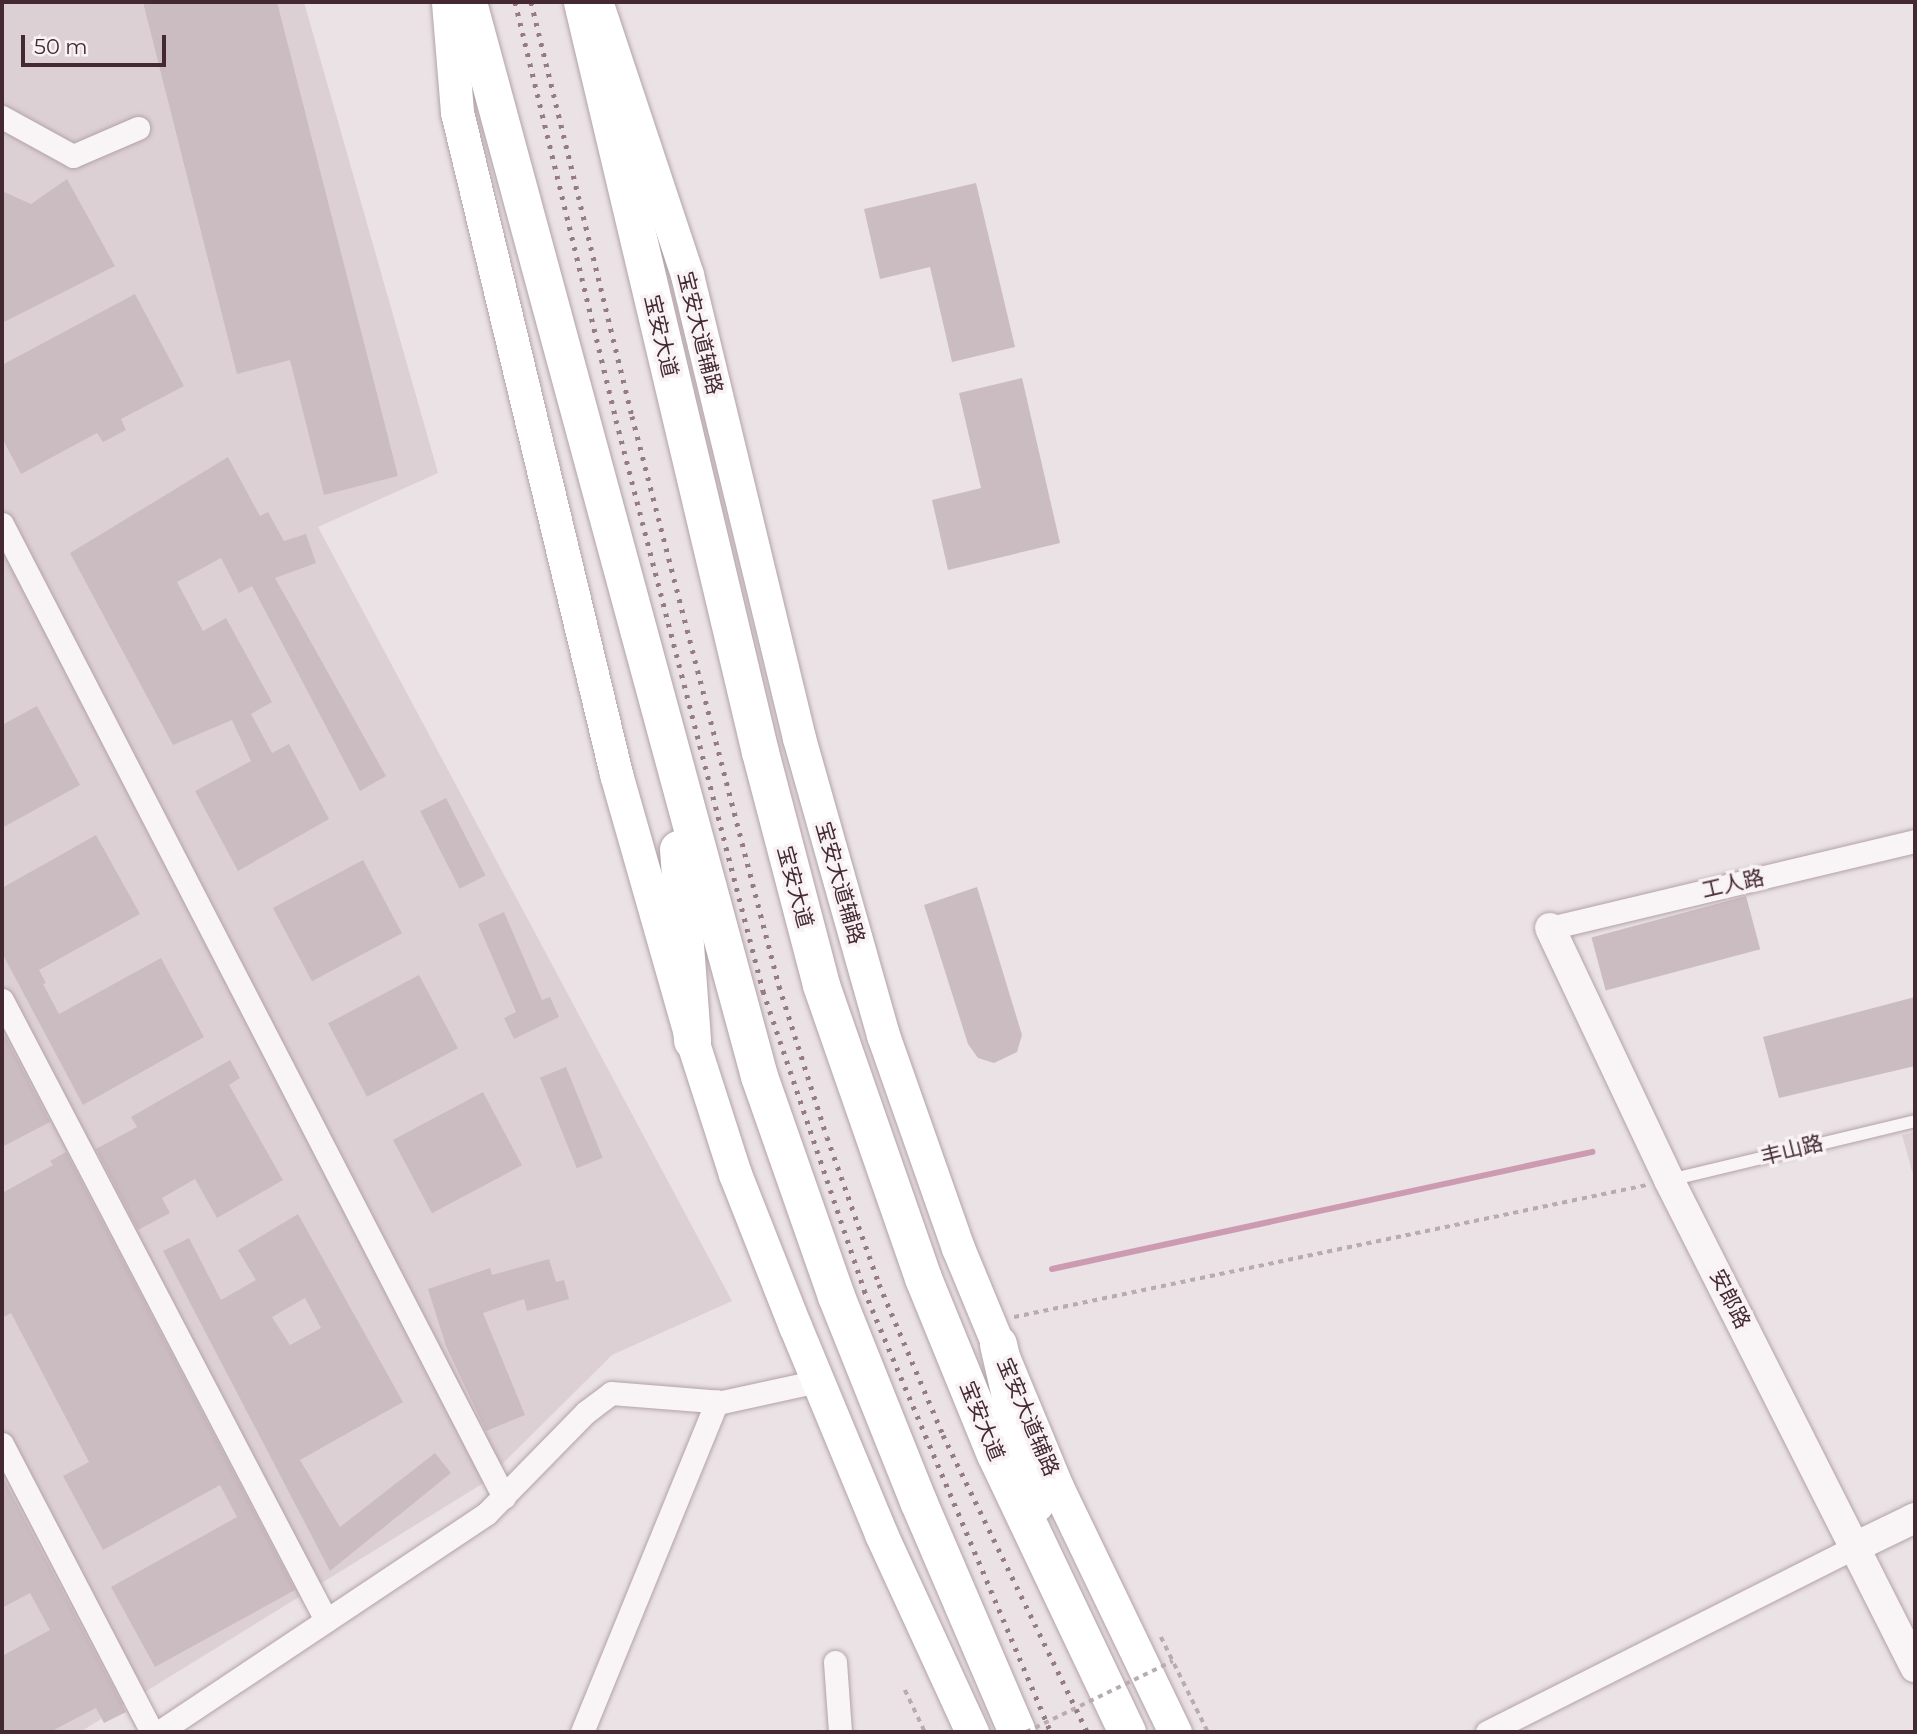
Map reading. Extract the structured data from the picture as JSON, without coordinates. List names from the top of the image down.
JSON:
{
  "streets": {
    "main road": ["宝安大道辅路", "宝安大道"],
    "street": ["工人路", "安郎路"],
    "lane": ["丰山路"]
  },
  "crossings": [
    ["工人路", "安郎路"],
    ["丰山路", "安郎路"]
  ],
  "scale_bar": "50 m"
}
